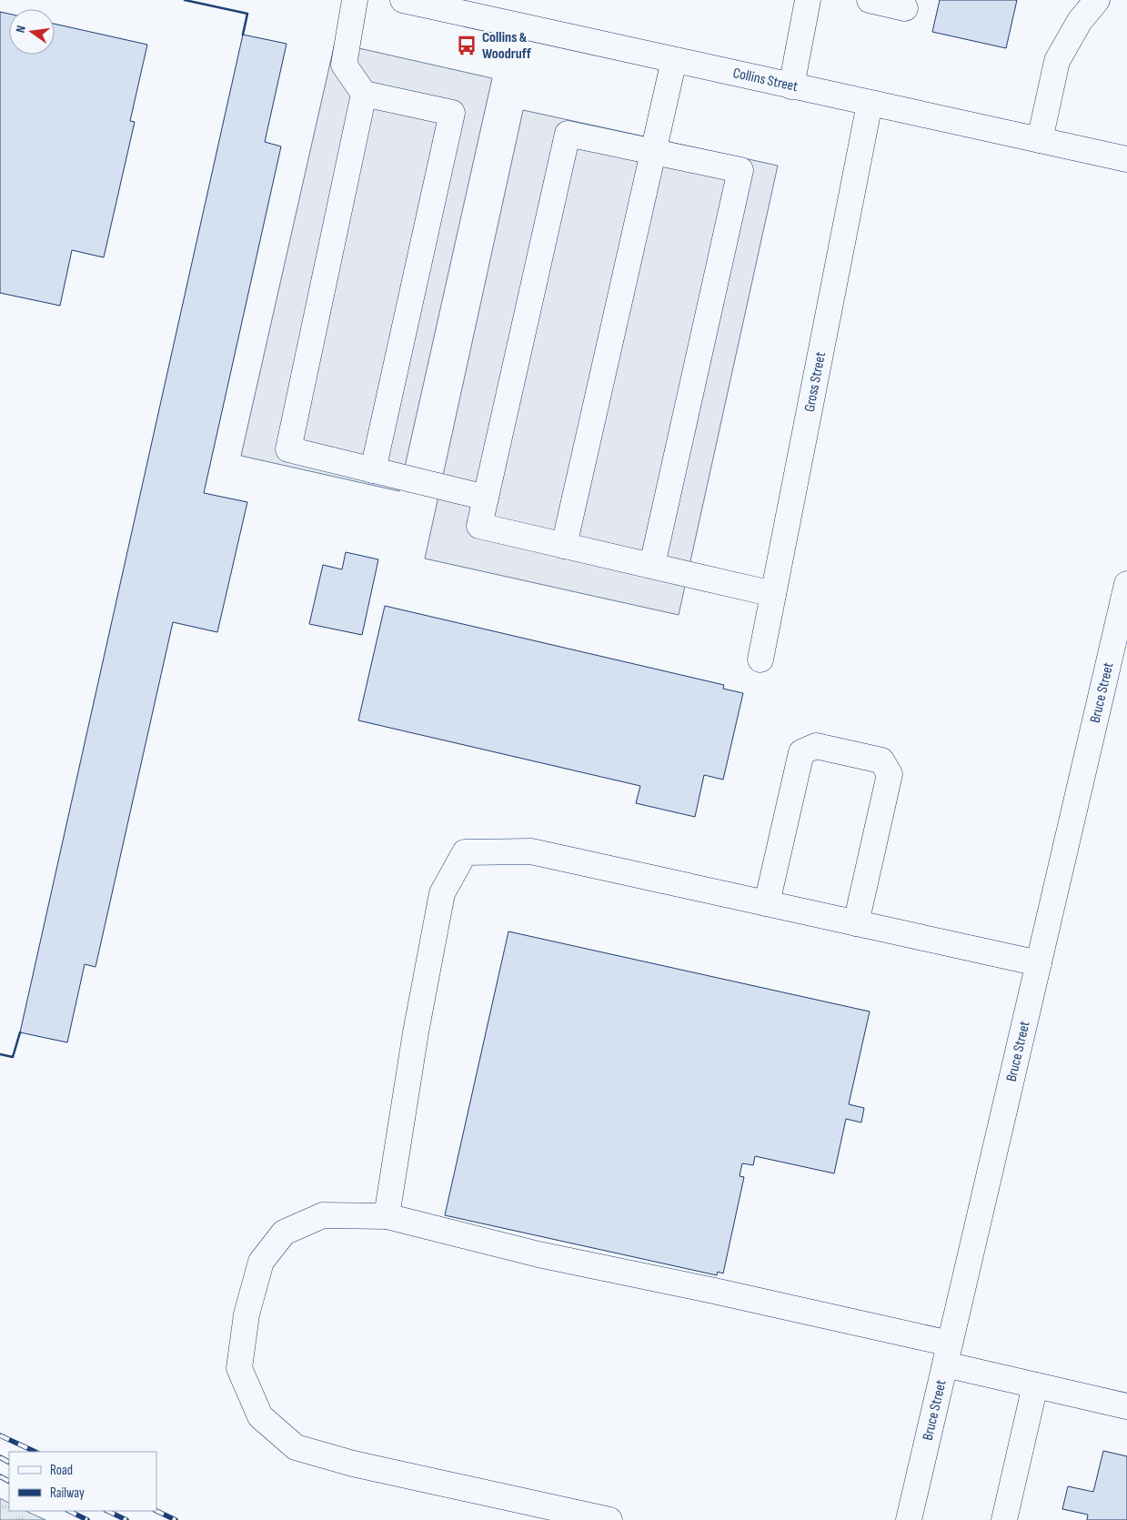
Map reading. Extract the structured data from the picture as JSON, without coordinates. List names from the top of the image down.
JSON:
{
  "streets": {
    "street": ["Collins Street", "Gross Street", "Bruce Street"]
  },
  "crossings": [
    ["Collins Street", "Gross Street"]
  ],
  "places": {
    "bus stop": ["Collins & Woodruff"]
  },
  "legend": ["Road", "Railway"],
  "north": "left"
}
